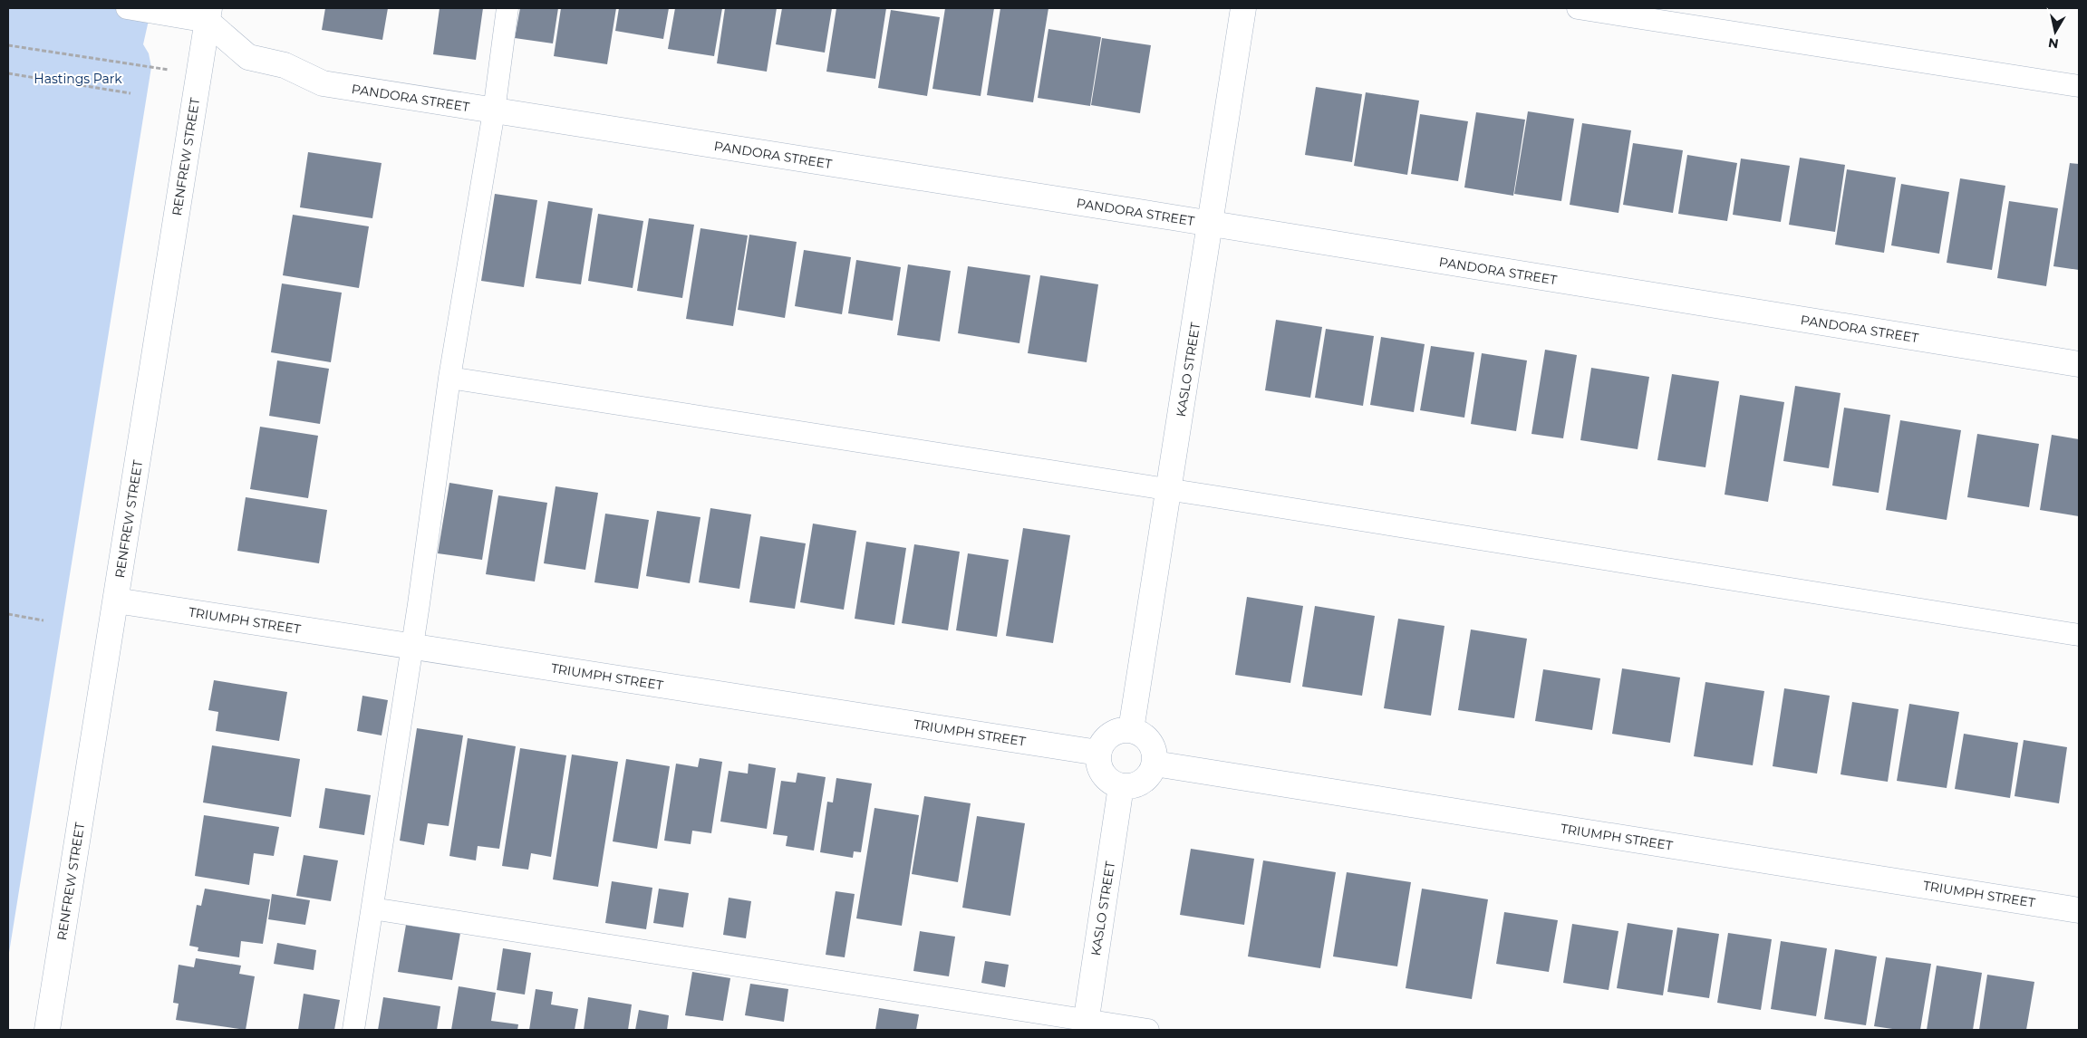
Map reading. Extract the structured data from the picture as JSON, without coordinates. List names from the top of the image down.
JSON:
{
  "streets": {
    "street": [
      "PANDORA STREET",
      "RENFREW STREET",
      "KASLO STREET",
      "TRIUMPH STREET"
    ]
  },
  "crossings": [
    ["PANDORA STREET", "RENFREW STREET"],
    ["PANDORA STREET", "KASLO STREET"],
    ["RENFREW STREET", "TRIUMPH STREET"],
    ["KASLO STREET", "TRIUMPH STREET"]
  ],
  "parks": ["Hastings Park"],
  "north": "bottom"
}
